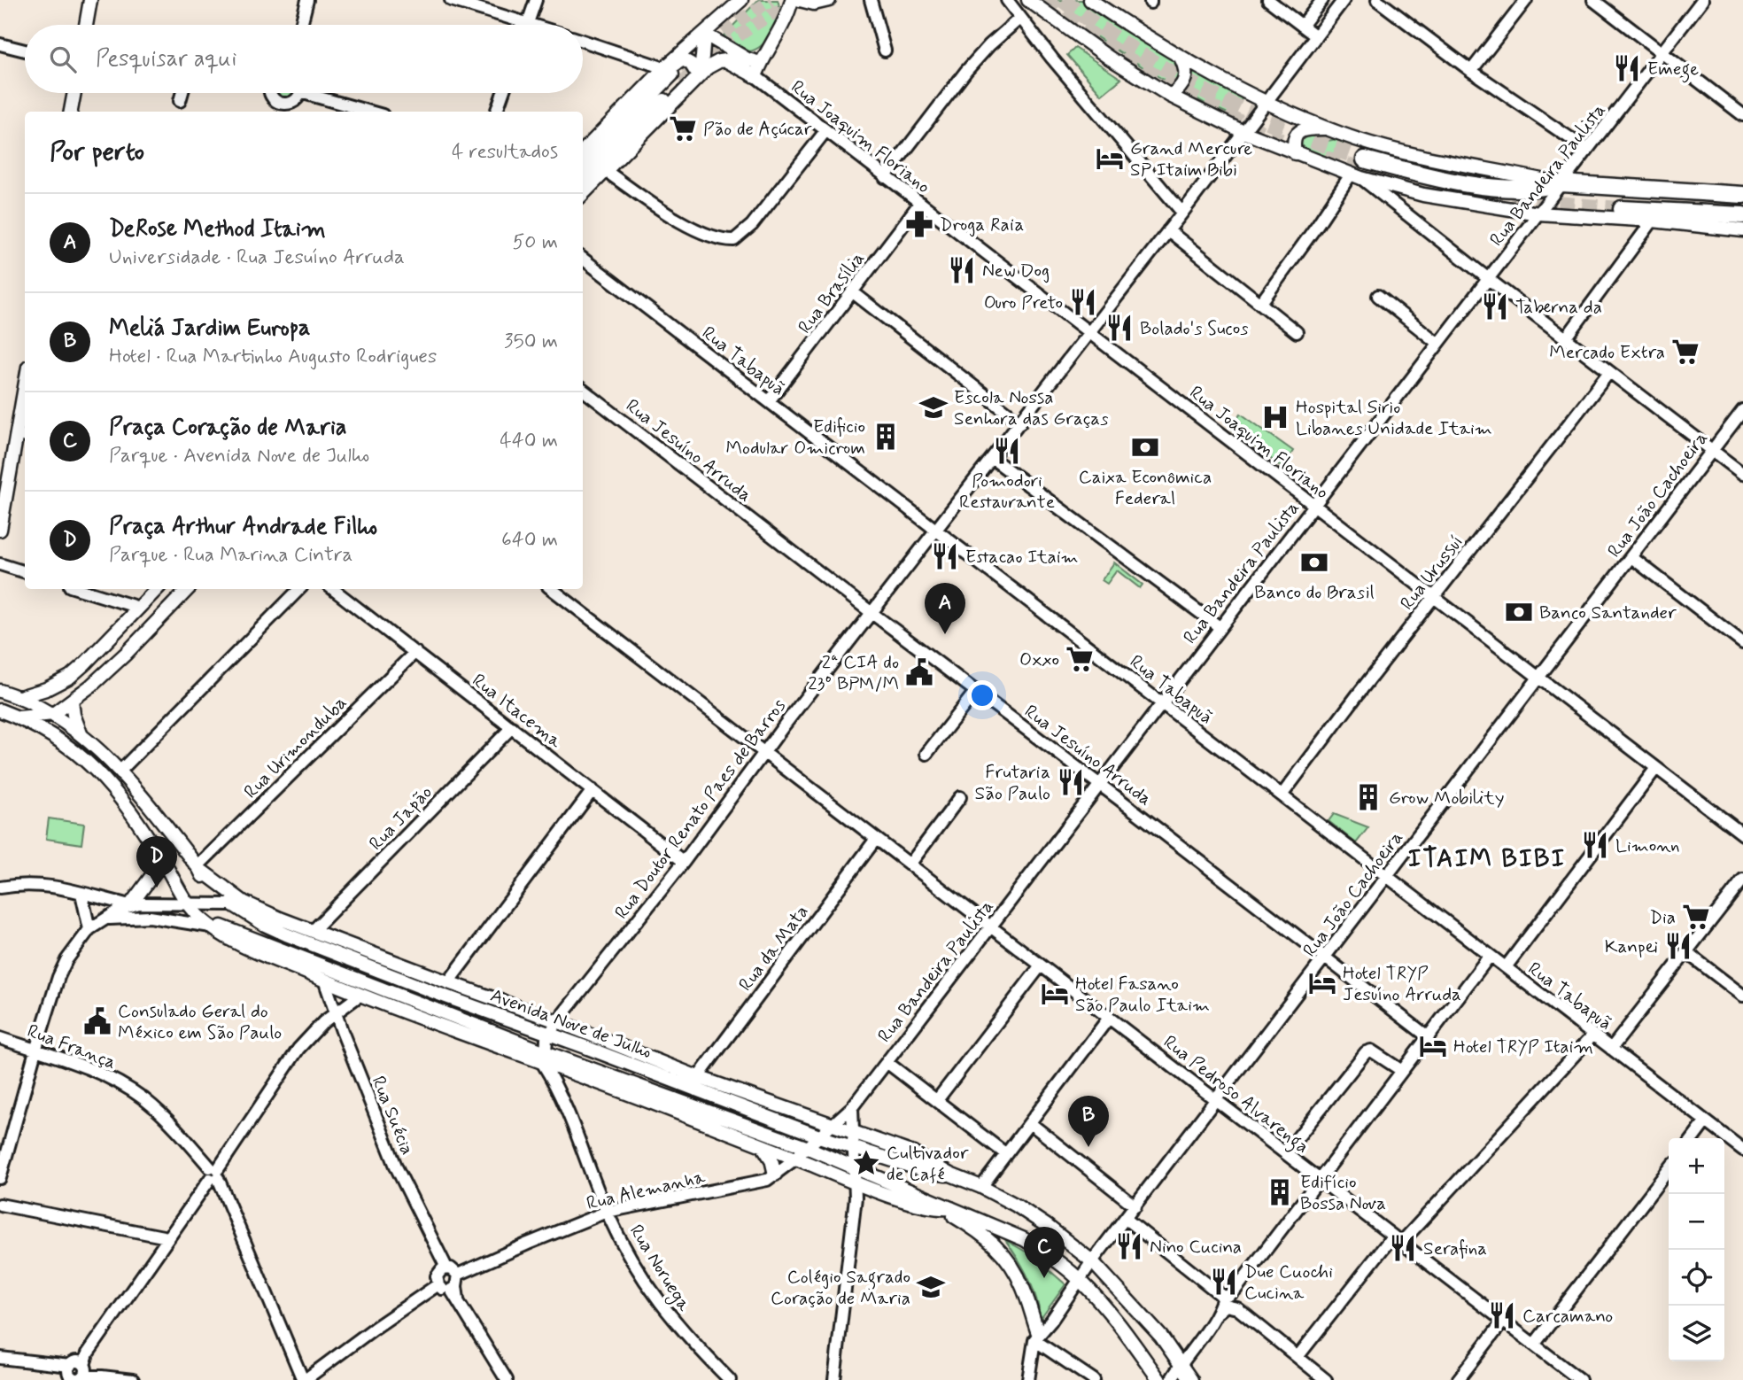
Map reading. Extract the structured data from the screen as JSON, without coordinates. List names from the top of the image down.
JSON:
{
  "streets": {
    "main road": ["Avenida Nove de Julho"],
    "street": [
      "Rua Joaquim Floriano",
      "Rua Bandeira Paulista",
      "Rua Brasília",
      "Rua Tabapuã",
      "Rua Jesuíno Arruda",
      "Rua João Cachoeira",
      "Rua Urussuí",
      "Rua Itacema",
      "Rua Urimonduba",
      "Rua Doutor Renato Paes de Barros",
      "Rua Japão",
      "Rua da Mata",
      "Rua França",
      "Rua Pedroso Alvarenga",
      "Rua Suécia",
      "Rua Alemanha",
      "Rua Noruega"
    ]
  },
  "crossings": [
    ["Rua Joaquim Floriano", "Rua Bandeira Paulista"],
    ["Rua Joaquim Floriano", "Rua Brasília"],
    ["Rua Joaquim Floriano", "Rua João Cachoeira"],
    ["Rua Joaquim Floriano", "Rua Urussuí"],
    ["Rua Joaquim Floriano", "Rua Doutor Renato Paes de Barros"],
    ["Rua Bandeira Paulista", "Rua Tabapuã"],
    ["Rua Bandeira Paulista", "Rua Jesuíno Arruda"],
    ["Rua Bandeira Paulista", "Avenida Nove de Julho"],
    ["Rua Bandeira Paulista", "Rua Pedroso Alvarenga"],
    ["Rua Bandeira Paulista", "Rua Alemanha"],
    ["Rua Brasília", "Rua Tabapuã"],
    ["Rua Tabapuã", "Rua João Cachoeira"],
    ["Rua Tabapuã", "Rua Urussuí"],
    ["Rua Tabapuã", "Rua Doutor Renato Paes de Barros"],
    ["Rua Jesuíno Arruda", "Rua João Cachoeira"],
    ["Rua Jesuíno Arruda", "Rua Doutor Renato Paes de Barros"],
    ["Rua João Cachoeira", "Avenida Nove de Julho"],
    ["Rua João Cachoeira", "Rua Pedroso Alvarenga"],
    ["Rua Itacema", "Rua Urimonduba"],
    ["Rua Itacema", "Rua Doutor Renato Paes de Barros"],
    ["Rua Itacema", "Rua Japão"],
    ["Rua Urimonduba", "Avenida Nove de Julho"],
    ["Rua Doutor Renato Paes de Barros", "Avenida Nove de Julho"],
    ["Rua Doutor Renato Paes de Barros", "Rua Pedroso Alvarenga"],
    ["Rua Doutor Renato Paes de Barros", "Rua Noruega"],
    ["Rua Japão", "Avenida Nove de Julho"],
    ["Rua da Mata", "Avenida Nove de Julho"],
    ["Rua da Mata", "Rua Pedroso Alvarenga"],
    ["Avenida Nove de Julho", "Rua Suécia"],
    ["Avenida Nove de Julho", "Rua Alemanha"],
    ["Avenida Nove de Julho", "Rua Noruega"],
    ["Rua Alemanha", "Rua Noruega"]
  ],
  "districts": ["ITAIM BIBI"],
  "places": {
    "restaurant": [
      "Emege",
      "New Dog",
      "Ouro Preto",
      "Taberna da",
      "Bolado's Sucos",
      "Pomodori Restaurante",
      "Estacao Itaim",
      "Frutaria São Paulo",
      "Limonn",
      "Kanpei",
      "Nino Cucina",
      "Serafina",
      "Due Cuochi Cucina",
      "Carcamano"
    ],
    "supermarket": [
      "Pão de Açúcar",
      "Mercado Extra",
      "Oxxo",
      "Dia"
    ],
    "hotel": [
      "Grand Mercure SP Itaim Bibi",
      "Hotel TRYP Jesuíno Arruda",
      "Hotel Fasano São Paulo Itaim",
      "Hotel TRYP Itaim"
    ],
    "pharmacy": ["Droga Raia"],
    "school or university": ["Escola Nossa Senhora das Graças", "Colégio Sagrado Coração de Maria"],
    "hospital": ["Hospital Sirio Libanes Unidade Itaim"],
    "building": ["Edificio Modular Omicrom", "Grow Mobility", "Edifício Bossa Nova"],
    "bank": ["Caixa Econômica Federal", "Banco do Brasil", "Banco Santander"],
    "public building": ["2ª CIA do 23º BPM/M", "Consulado Geral do México em São Paulo"],
    "place": ["Cultivador de Café"]
  },
  "page": {
    "search": "Pesquisar aqui",
    "heading": ["Por perto", "4 resultados"],
    "list": [
      {
        "mark": "A",
        "name": "DeRose Method Itaim",
        "note": "Universidade · Rua Jesuíno Arruda",
        "value": "50 m"
      },
      {
        "mark": "B",
        "name": "Meliá Jardim Europa",
        "note": "Hotel · Rua Martinho Augusto Rodrigues",
        "value": "350 m"
      },
      {
        "mark": "C",
        "name": "Praça Coração de Maria",
        "note": "Parque · Avenida Nove de Julho",
        "value": "440 m"
      },
      {
        "mark": "D",
        "name": "Praça Arthur Andrade Filho",
        "note": "Parque · Rua Marina Cintra",
        "value": "640 m"
      }
    ],
    "pins": [
      "A",
      "D",
      "B",
      "C"
    ],
    "map_buttons": ["+", "−"]
  }
}
